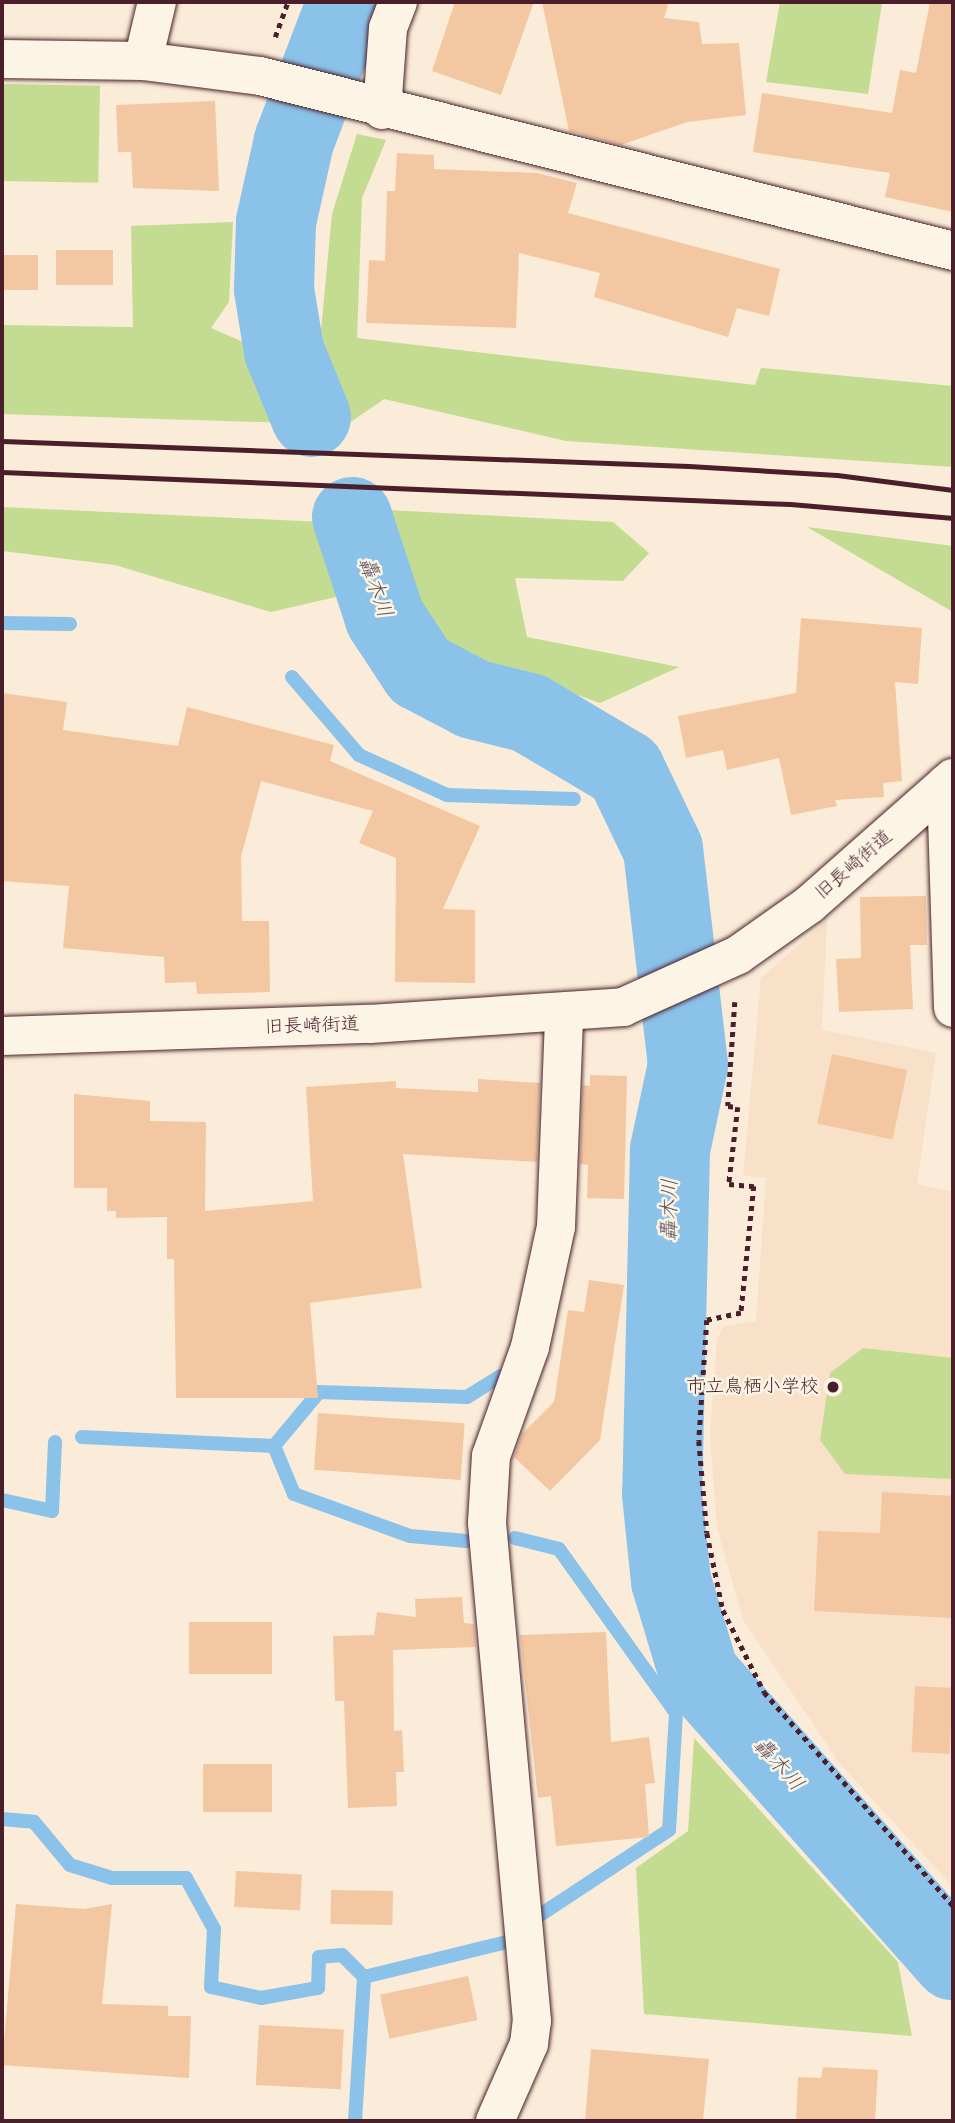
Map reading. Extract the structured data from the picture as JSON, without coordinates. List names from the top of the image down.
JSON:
{
  "streets": {
    "street": ["旧長崎街道"]
  },
  "water": ["轟木川"],
  "places": ["市立鳥栖小学校"]
}
